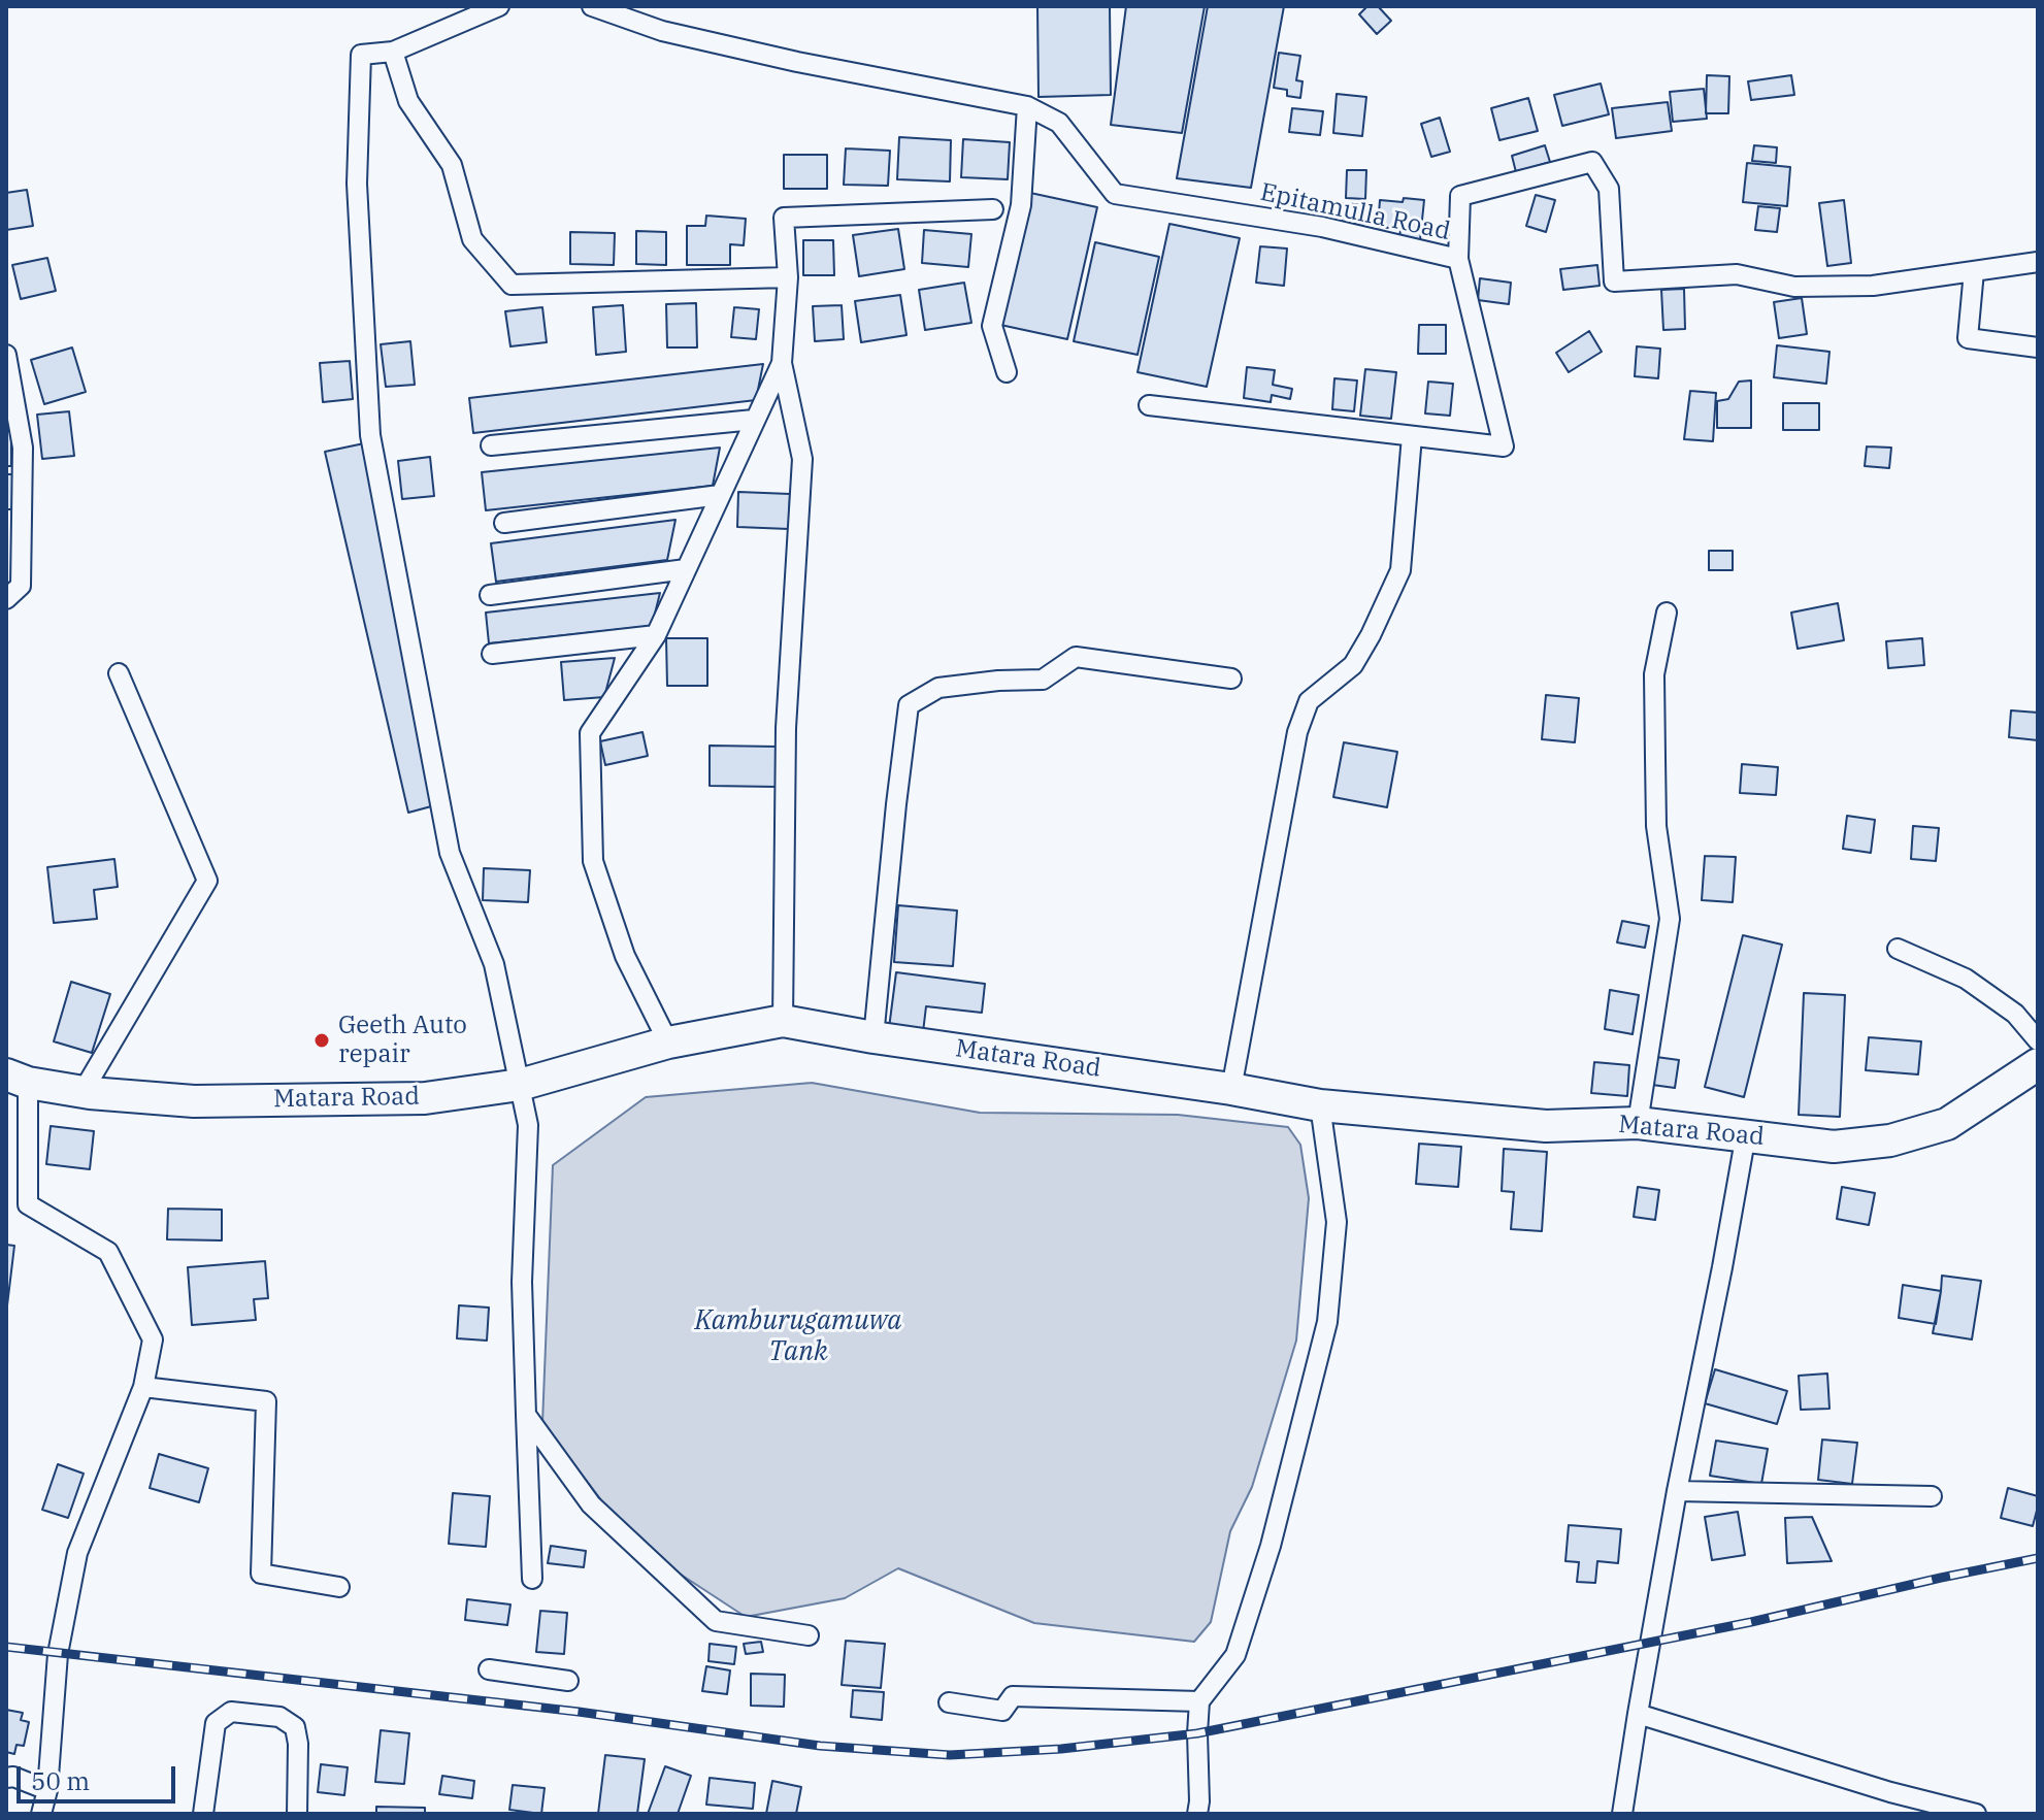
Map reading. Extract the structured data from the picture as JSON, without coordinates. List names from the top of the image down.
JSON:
{
  "streets": {
    "highway": ["Matara Road"],
    "street": ["Epitamulla Road"]
  },
  "water": ["Kamburugamuwa Tank"],
  "places": ["Geeth Auto repair"],
  "scale_bar": "50 m"
}
